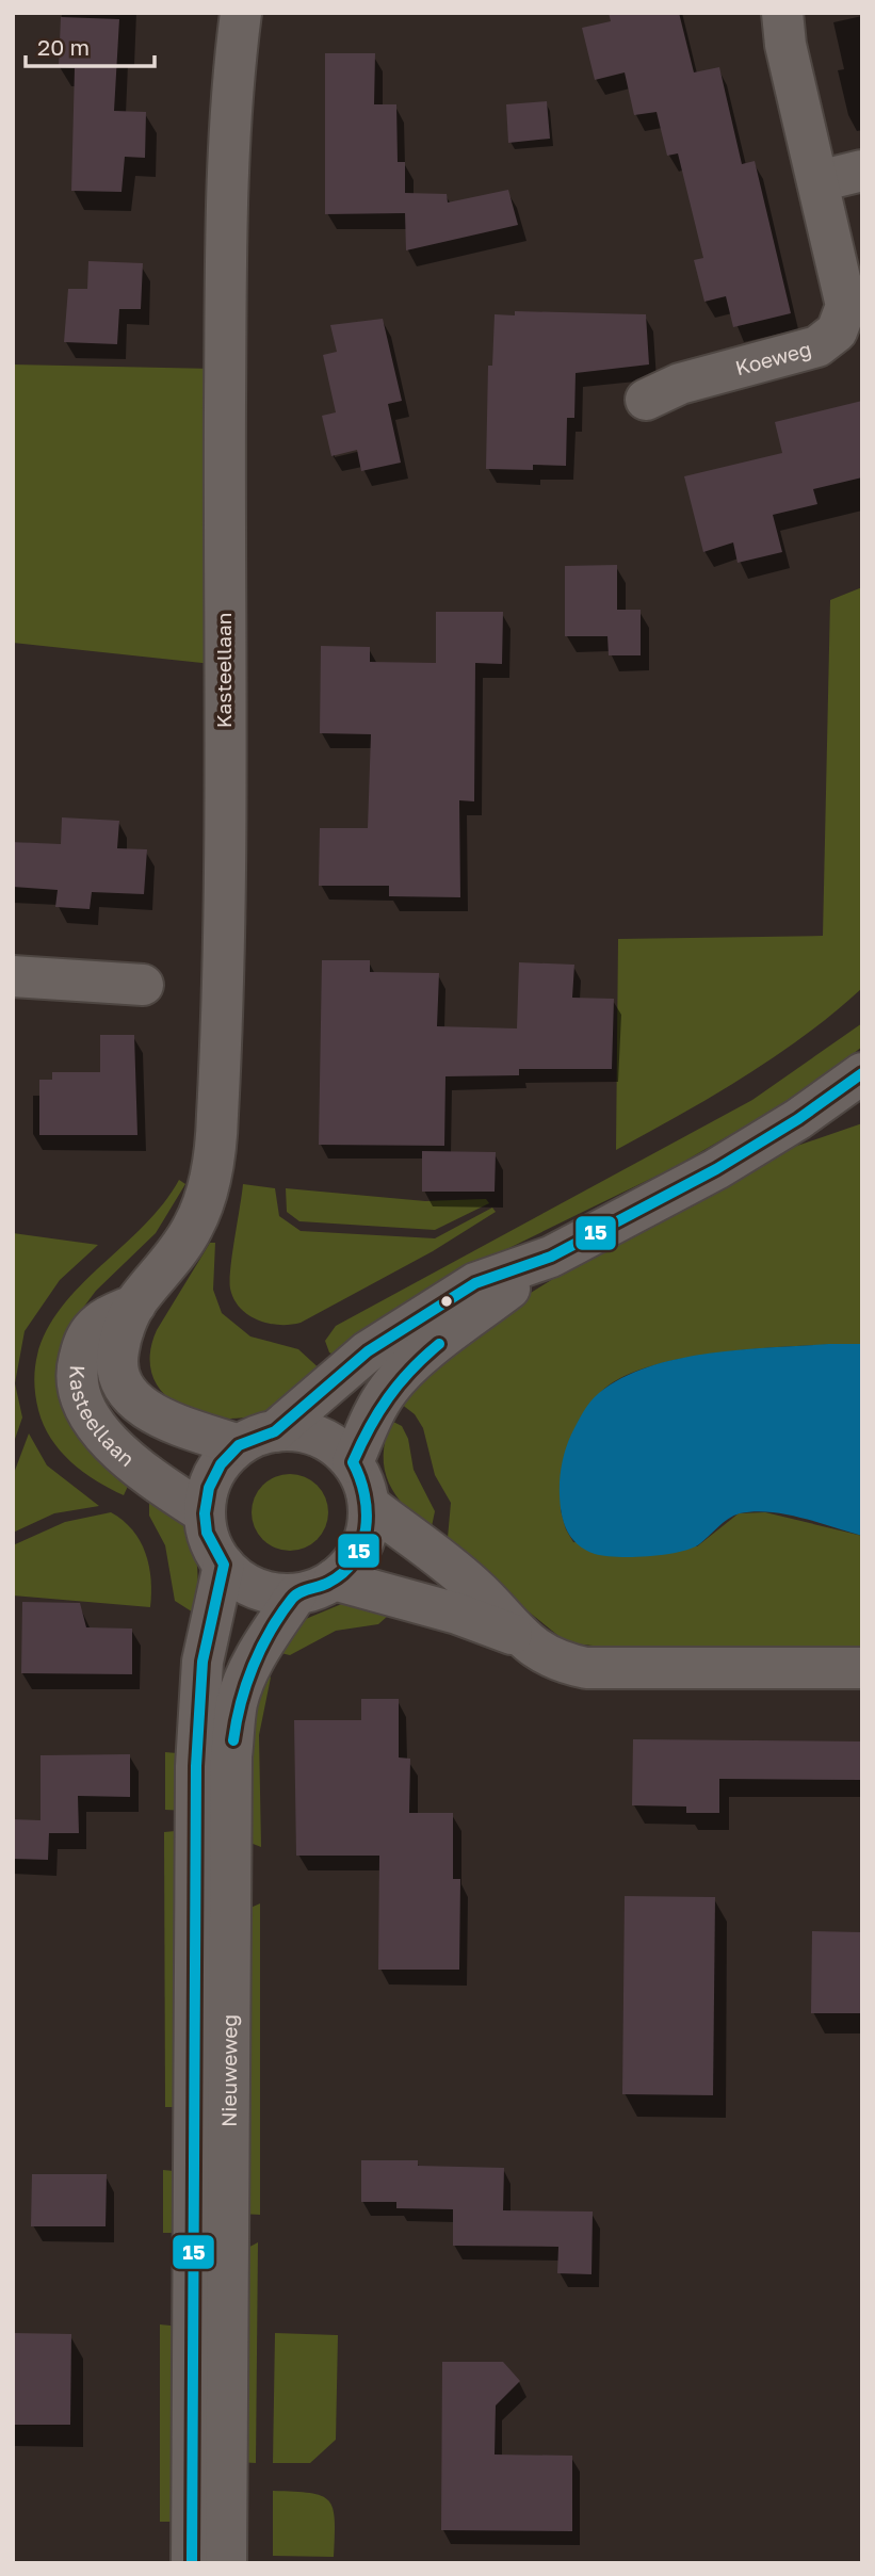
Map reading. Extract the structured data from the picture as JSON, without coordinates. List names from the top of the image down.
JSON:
{
  "streets": {
    "street": ["Koeweg", "Kasteellaan", "Nieuweweg"]
  },
  "crossings": [
    ["Kasteellaan", "Nieuweweg"]
  ],
  "lines": ["transit line 15"],
  "scale_bar": "20 m"
}
